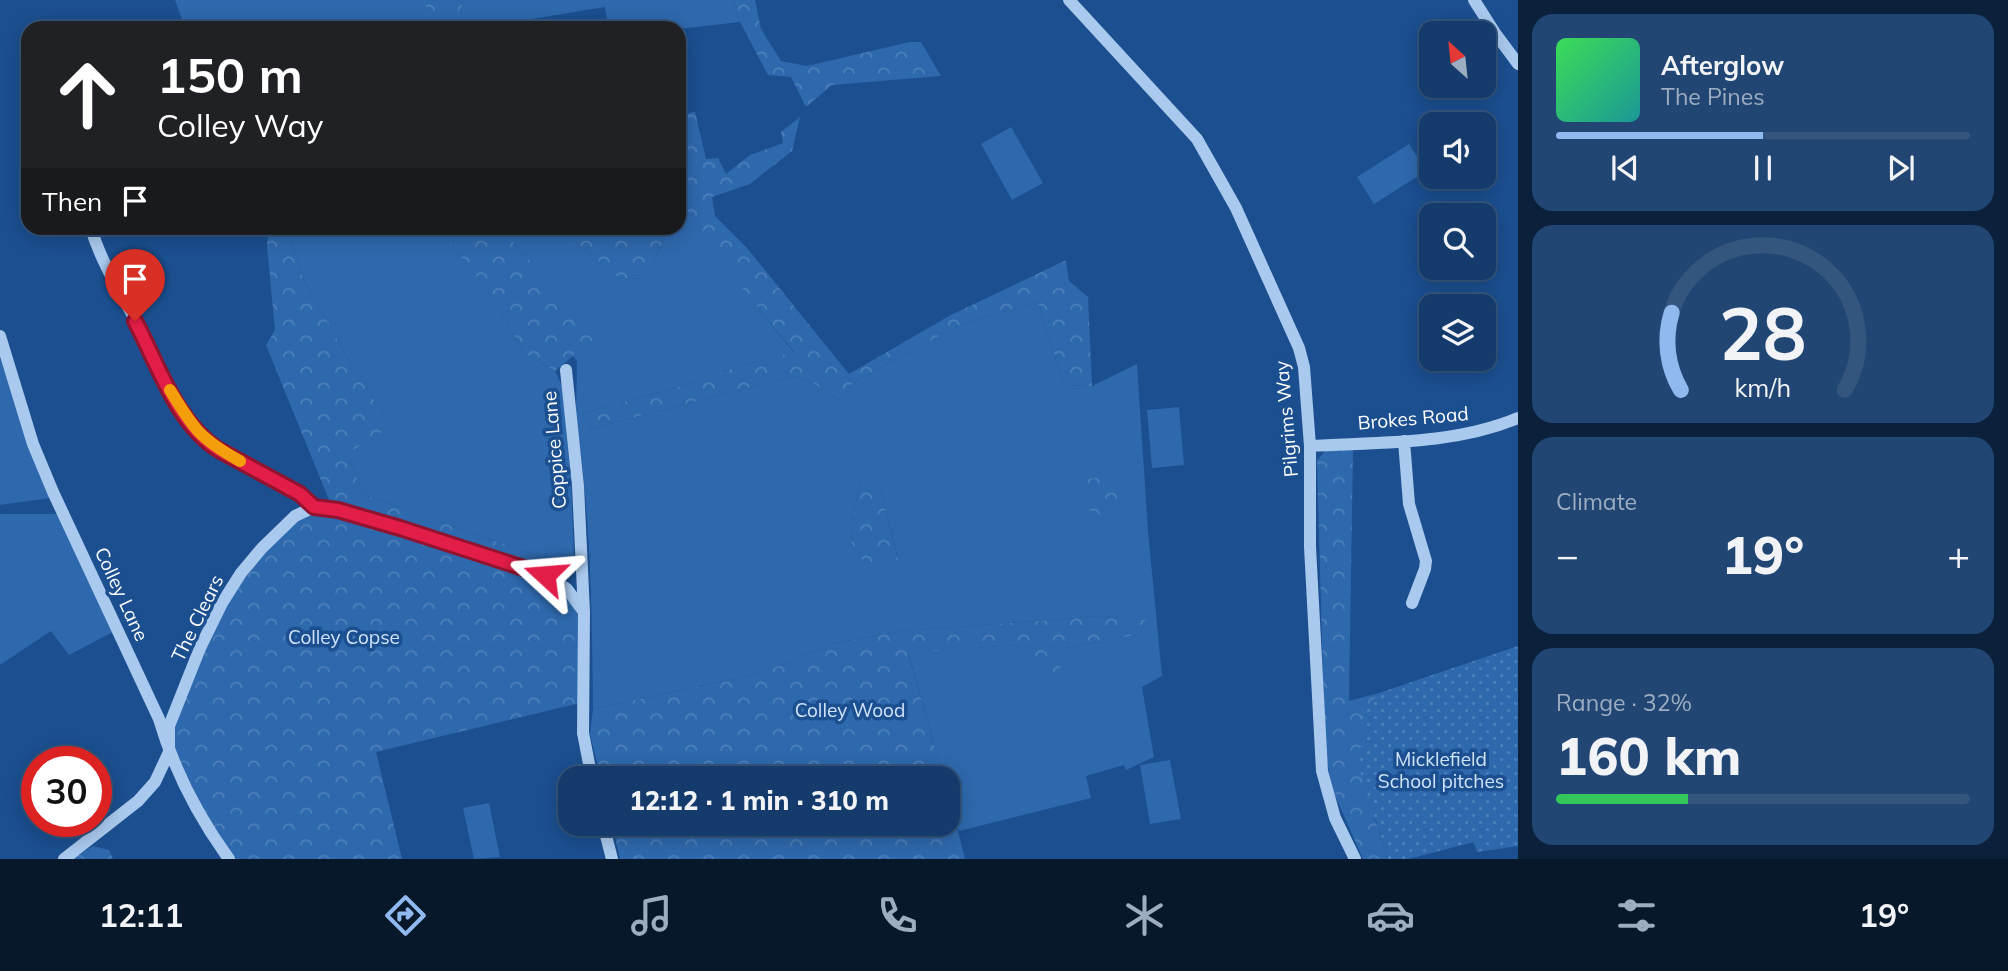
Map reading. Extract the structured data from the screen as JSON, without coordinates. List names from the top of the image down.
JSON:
{
  "streets": {
    "street": [
      "Brokes Road",
      "Pilgrims Way",
      "Coppice Lane",
      "Colley Lane",
      "The Clears"
    ]
  },
  "crossings": [
    ["Brokes Road", "Pilgrims Way"],
    ["Colley Lane", "The Clears"]
  ],
  "parks": ["Colley Copse", "Colley Wood", "Micklefield School pitches"],
  "north": "top left",
  "page": {
    "turn": ["150 m", "Colley Way"],
    "song": ["Afterglow", "The Pines"],
    "then": "Then",
    "tile": [
      "Climate",
      ["Range · 32%", "160 km"]
    ],
    "heat": ["−", "19°", "+"],
    "limit": "30",
    "trip": "12:12 · 1 min · 310 m",
    "tabs": ["12:11", "19°"],
    "gauge": ["28", "km/h"]
  }
}
